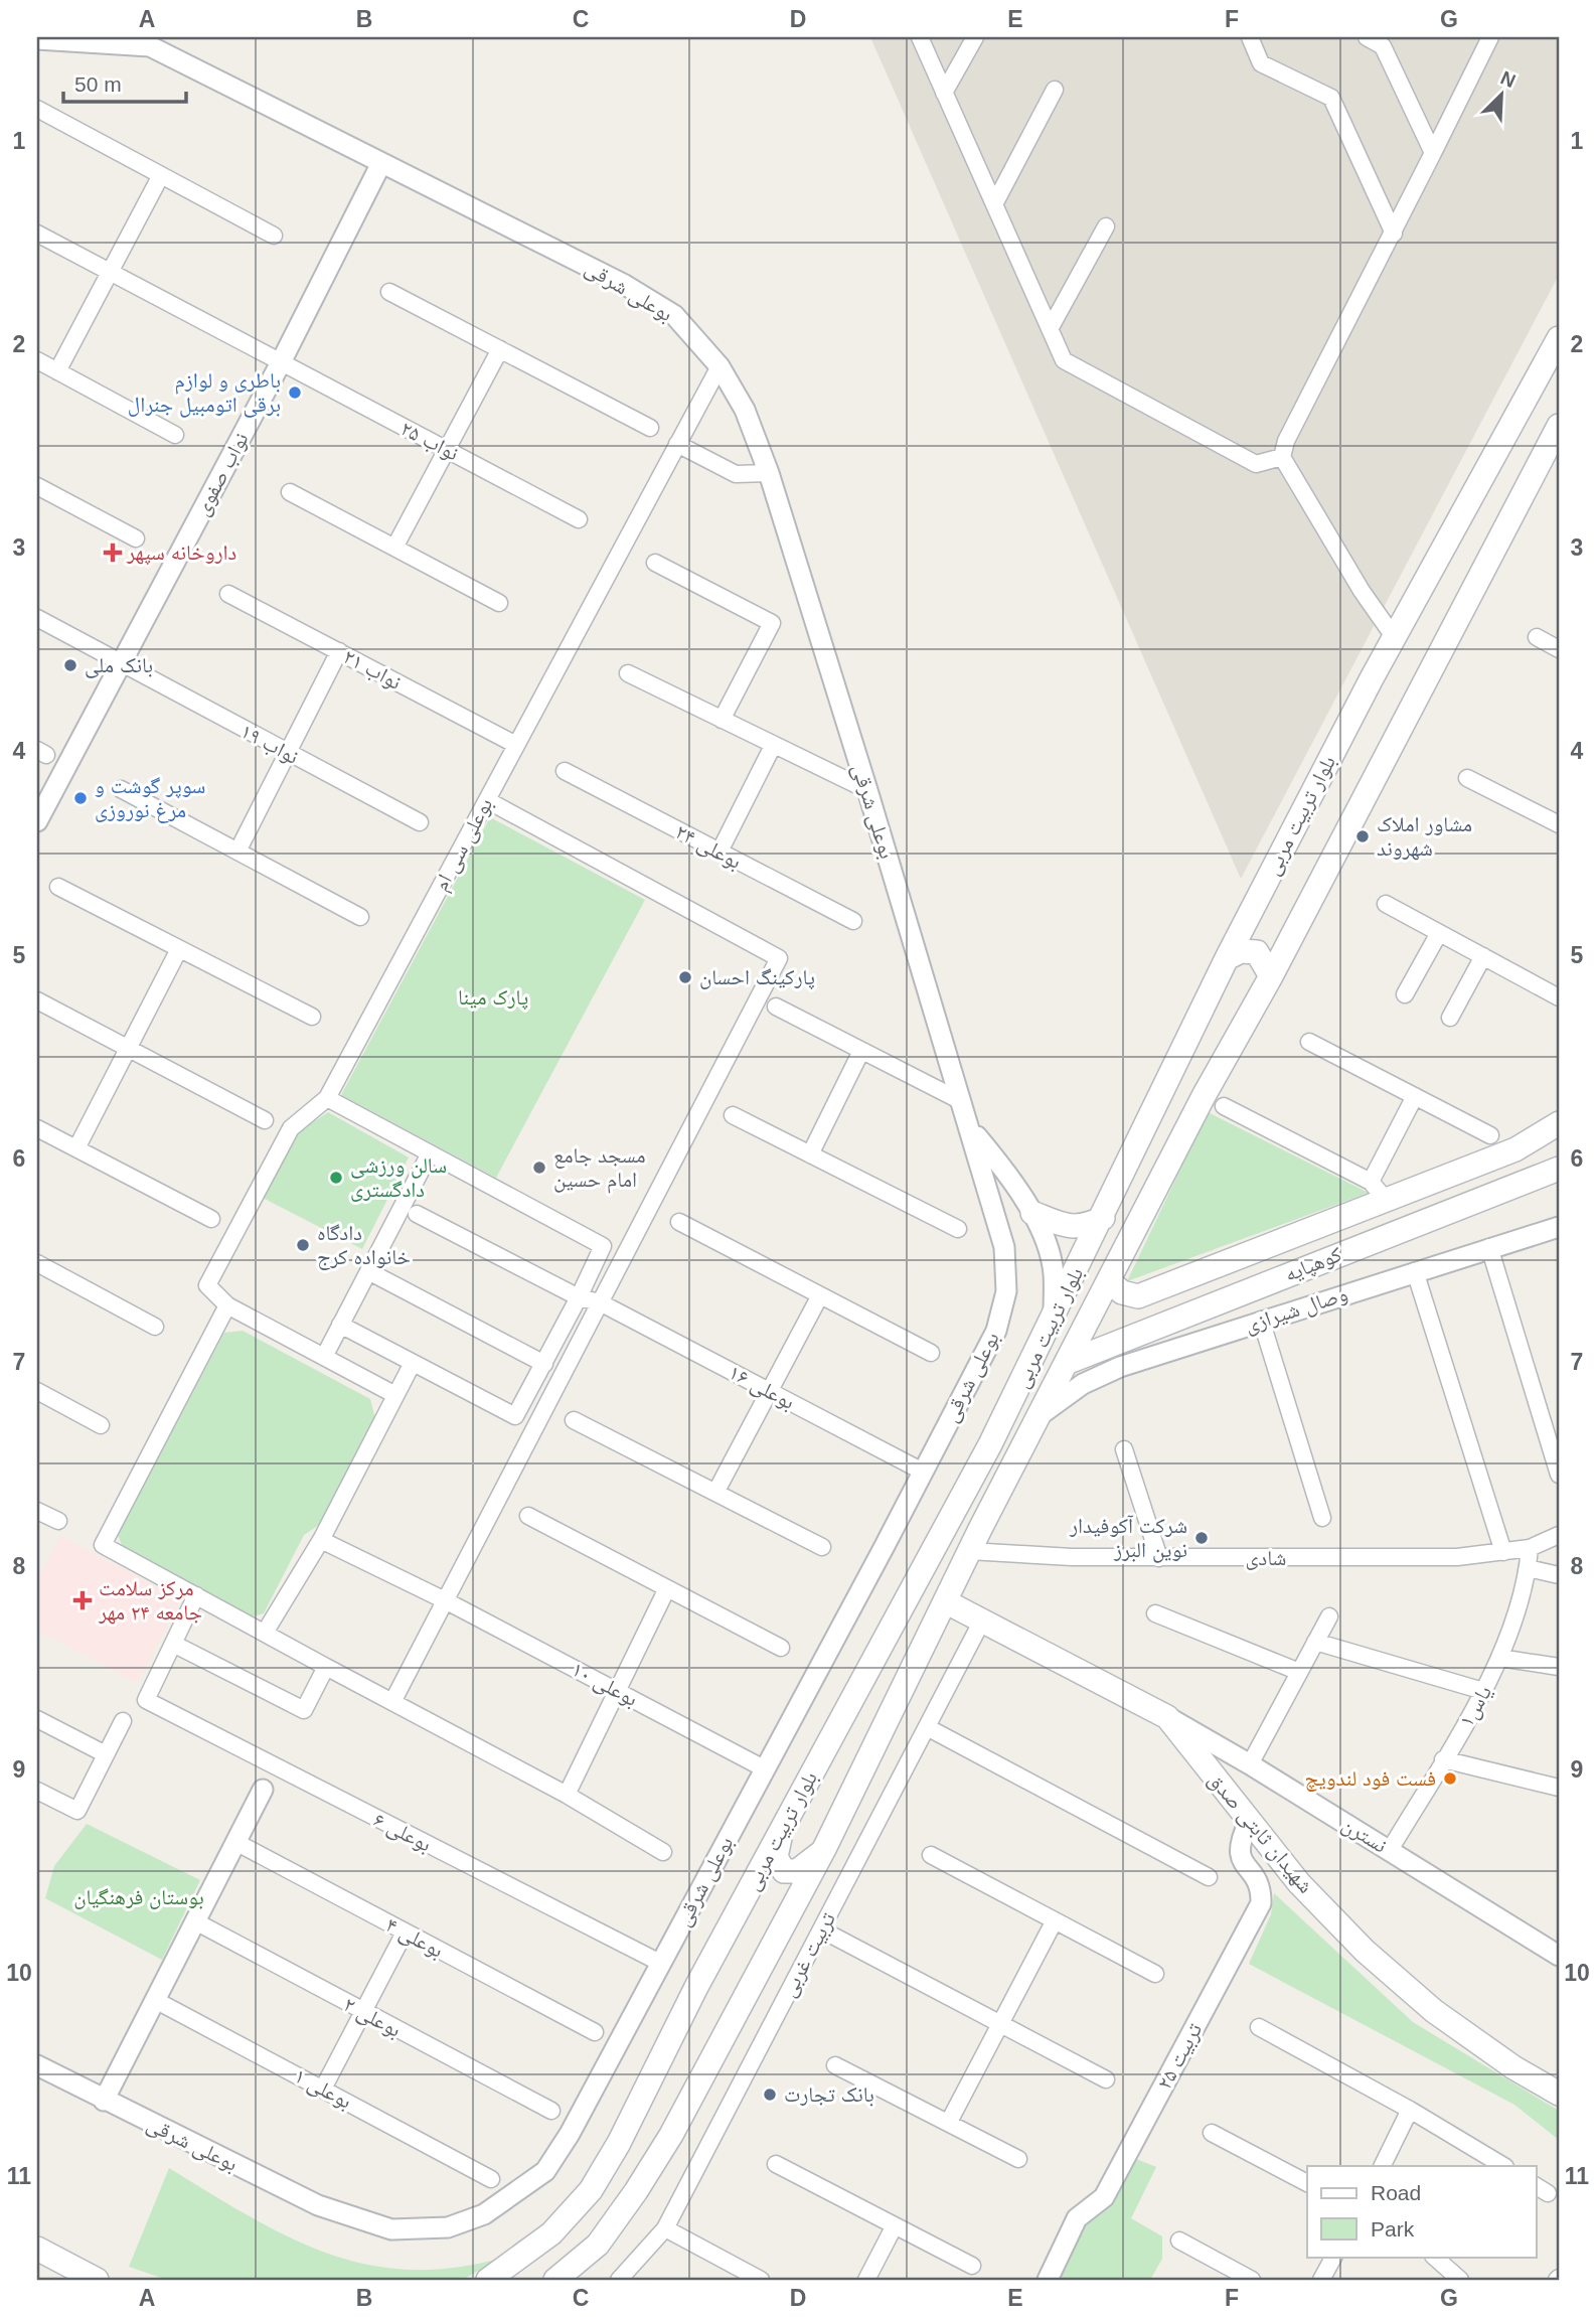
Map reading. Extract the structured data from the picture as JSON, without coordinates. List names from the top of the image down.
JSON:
{
  "streets": {
    "main road": ["بلوار تربیت مربی", "کوهپایه", "شهیدان ثابتی صدق"],
    "street": [
      "بوعلی شرقی",
      "نواب ۲۵",
      "نواب صفوی",
      "نواب ۲۱",
      "نواب ۱۹",
      "بوعلی سی ام",
      "بوعلی ۲۴",
      "وصال شیرازی",
      "بوعلی ۱۶",
      "شادی",
      "بوعلی ۱۰",
      "یاس۱",
      "بوعلی ۶",
      "نسترن",
      "بوعلی ۴",
      "تربیت غربی",
      "بوعلی ۲",
      "تربیت ۲۵",
      "بوعلی ۱"
    ]
  },
  "crossings": [
    ["بوعلی شرقی", "نواب صفوی"],
    ["بوعلی شرقی", "بوعلی سی ام"],
    ["بوعلی شرقی", "بوعلی ۱۶"],
    ["بوعلی شرقی", "بوعلی ۱۰"],
    ["بوعلی شرقی", "بوعلی ۶"],
    ["نواب ۲۵", "نواب صفوی"],
    ["نواب صفوی", "نواب ۱۹"],
    ["نواب ۲۱", "بوعلی سی ام"],
    ["بلوار تربیت مربی", "کوهپایه"],
    ["بلوار تربیت مربی", "وصال شیرازی"],
    ["بلوار تربیت مربی", "شادی"],
    ["بلوار تربیت مربی", "شهیدان ثابتی صدق"],
    ["شادی", "یاس۱"],
    ["یاس۱", "نسترن"],
    ["شهیدان ثابتی صدق", "نسترن"],
    ["شهیدان ثابتی صدق", "تربیت غربی"],
    ["شهیدان ثابتی صدق", "تربیت ۲۵"]
  ],
  "parks": ["پارک مینا", "بوستان فرهنگیان"],
  "places": {
    "other": [
      "باطری و لوازم برقی اتومبیل جنرال",
      "بانک ملی",
      "سوپر گوشت و مرغ نوروزی",
      "مشاور املاک شهروند",
      "پارکینگ احسان",
      "مسجد جامع امام حسین",
      "سالن ورزشی دادگستری",
      "دادگاه خانواده کرج",
      "شرکت آکوفیدار نوین البرز",
      "فست فود لندویچ",
      "بانک تجارت"
    ],
    "health": ["داروخانه سپهر", "مرکز سلامت جامعه ۲۴ مهر"]
  },
  "legend": ["Road", "Park"],
  "scale_bar": "50 m",
  "north": "top right",
  "grid": {
    "columns": [
      "A",
      "B",
      "C",
      "D",
      "E",
      "F",
      "G"
    ],
    "rows": [
      "1",
      "2",
      "3",
      "4",
      "5",
      "6",
      "7",
      "8",
      "9",
      "10",
      "11"
    ]
  }
}
